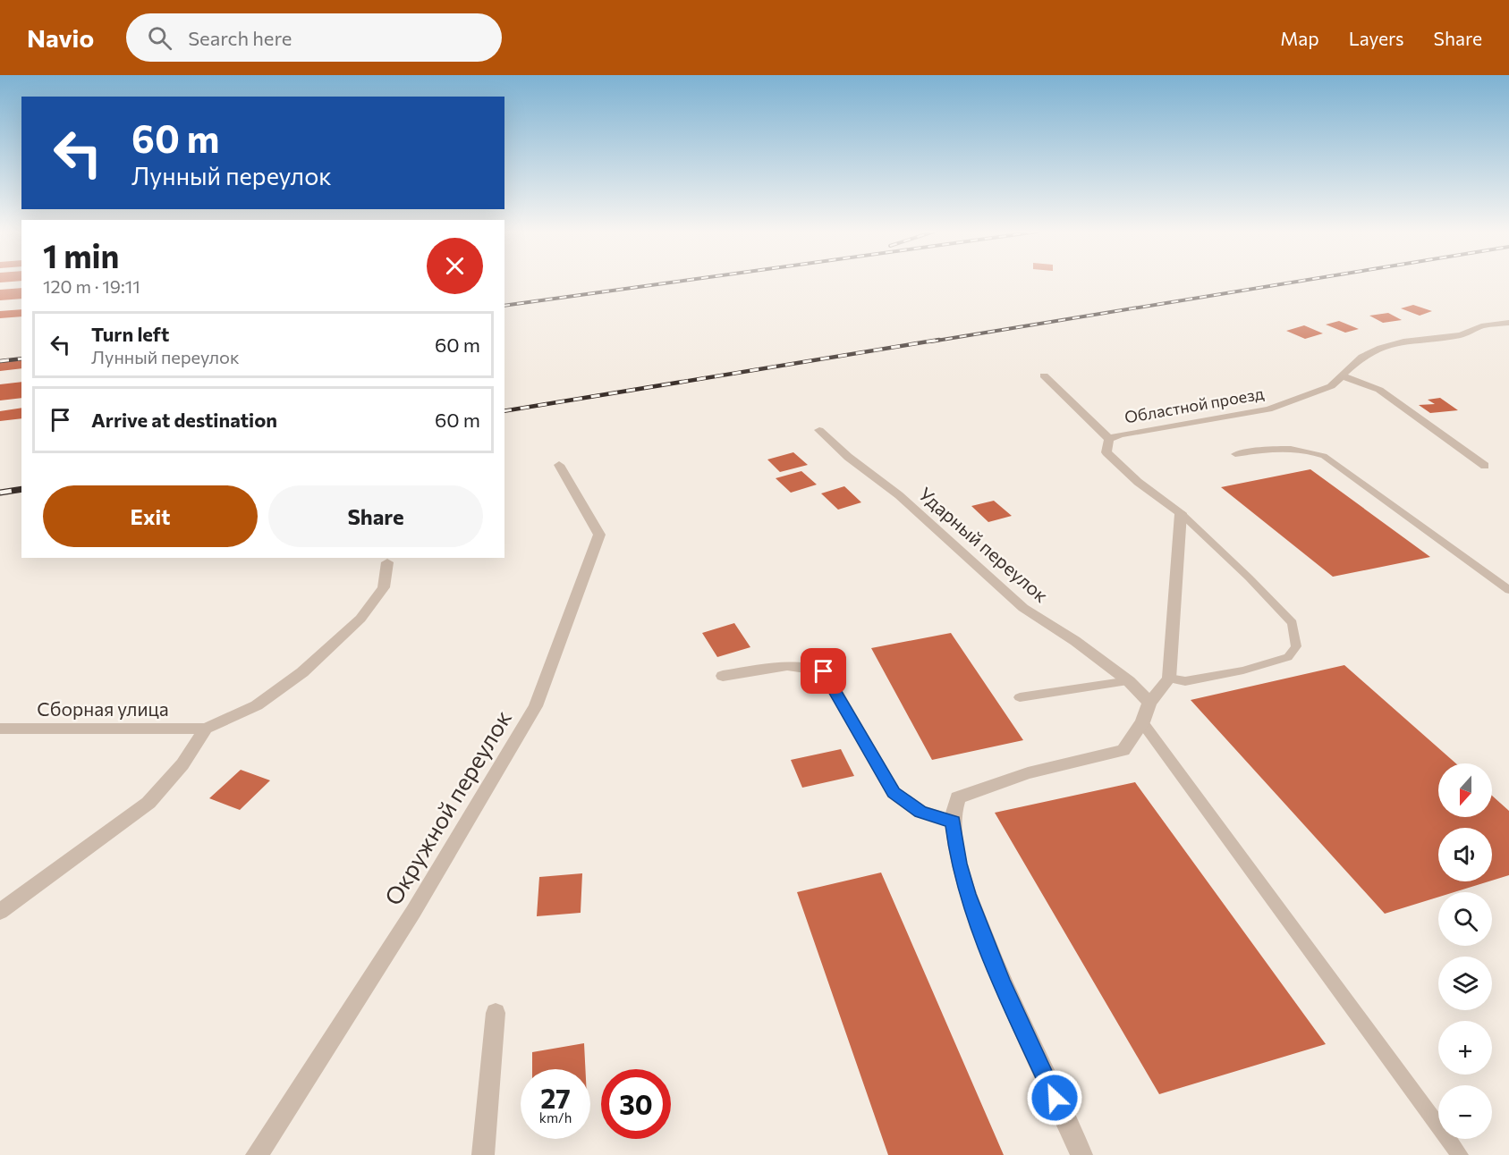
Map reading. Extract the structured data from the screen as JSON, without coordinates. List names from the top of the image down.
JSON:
{
  "streets": {
    "street": [
      "Областной проезд",
      "Ударный переулок",
      "Сборная улица",
      "Окружной переулок"
    ]
  },
  "north": "bottom",
  "page": {
    "header": "Navio",
    "search": "Search here",
    "nav": ["Map", "Layers", "Share"],
    "turn": ["60 m", "Лунный переулок"],
    "heading": ["1 min", "120 m · 19:11"],
    "list": [
      {
        "name": "Turn left",
        "note": "Лунный переулок",
        "value": "60 m"
      },
      {
        "name": "Arrive at destination",
        "value": "60 m"
      }
    ],
    "buttons": ["Exit", "Share"],
    "map_buttons": ["+", "−"],
    "speed": "27 km/h",
    "limit": "30"
  }
}
